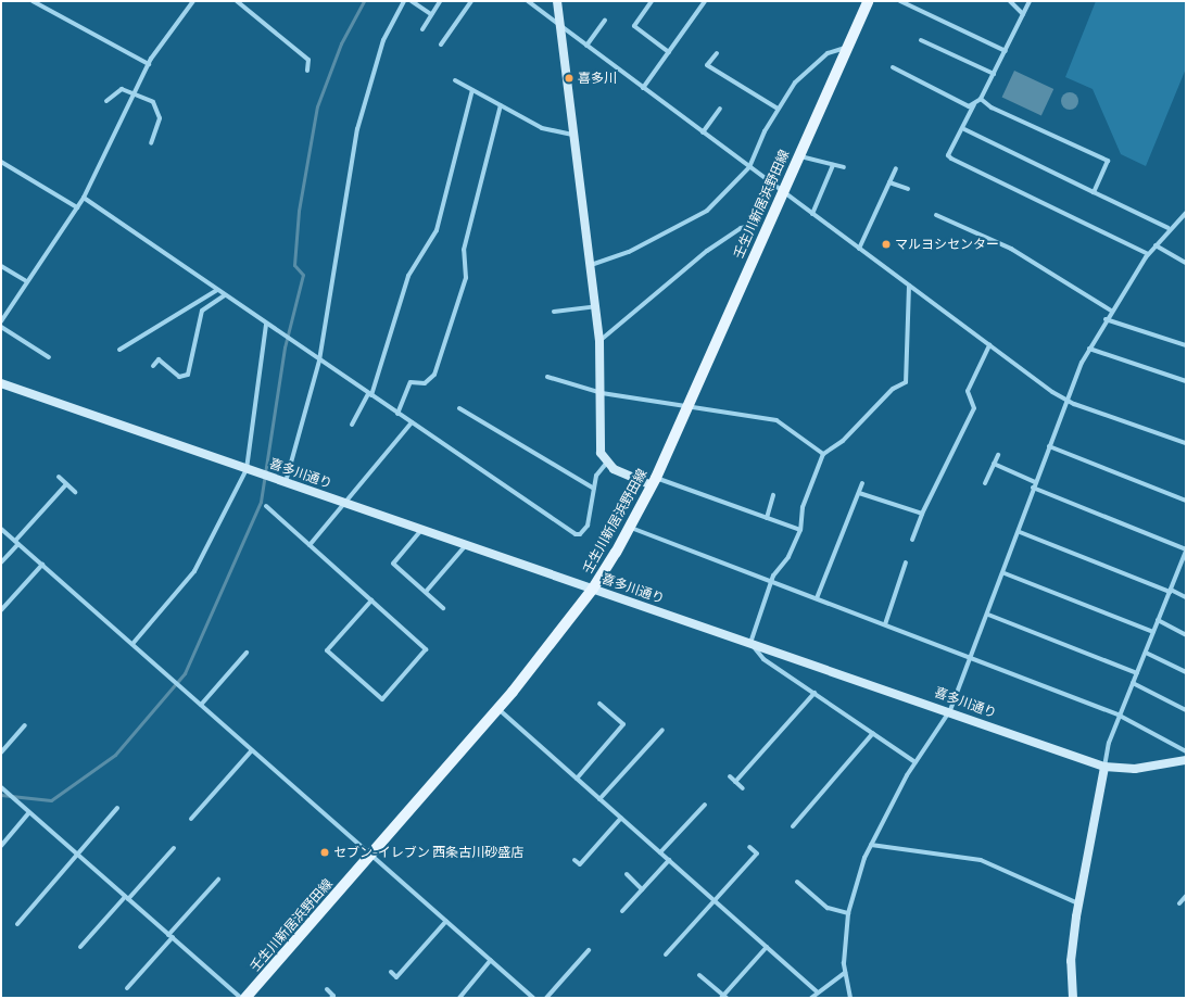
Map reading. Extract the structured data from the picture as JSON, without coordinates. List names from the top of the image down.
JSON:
{
  "streets": {
    "main road": ["壬生川新居浜野田線"],
    "street": ["喜多川通り"]
  },
  "crossings": [
    ["壬生川新居浜野田線", "喜多川通り"]
  ],
  "places": ["喜多川", "マルヨシセンター", "セブン-イレブン 西条古川砂盛店"]
}
